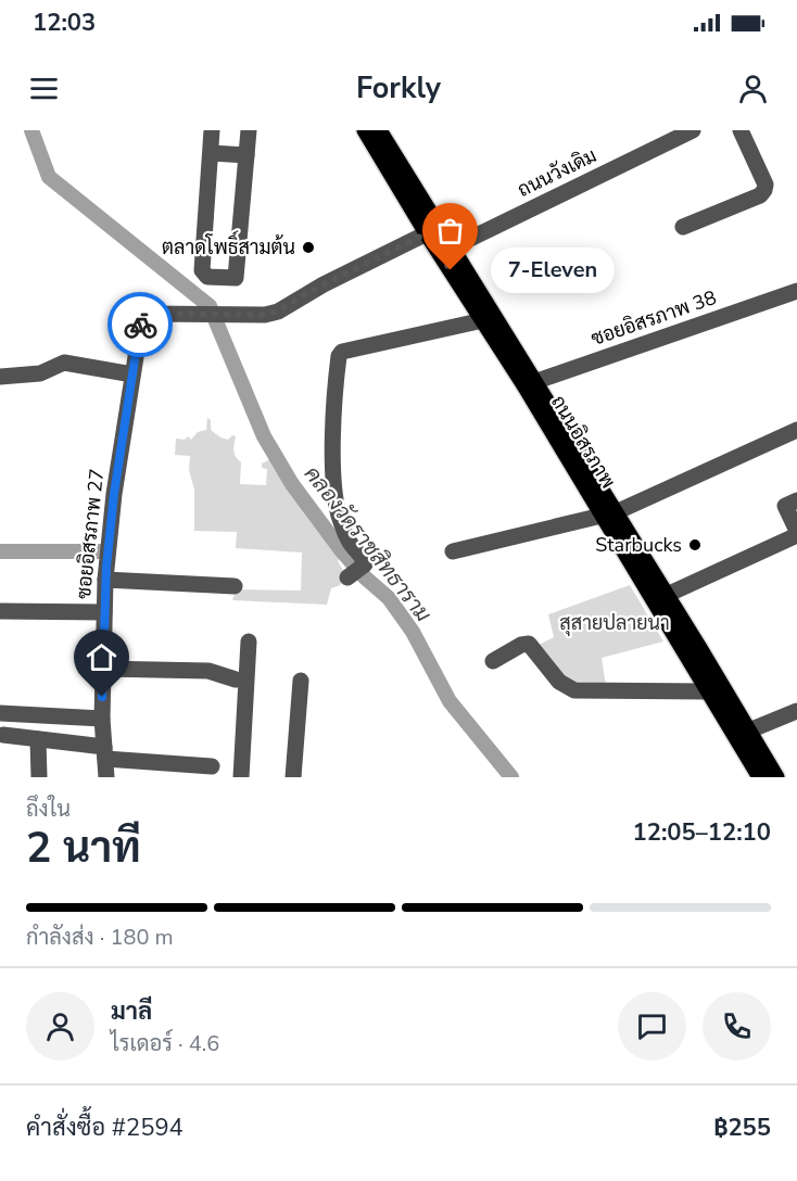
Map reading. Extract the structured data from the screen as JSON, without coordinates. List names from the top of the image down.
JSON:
{
  "streets": {
    "main road": ["ถนนอิสรภาพ"],
    "street": ["ถนนวังเดิม", "ซอยอิสรภาพ 38", "ซอยอิสรภาพ 27"]
  },
  "crossings": [
    ["ถนนวังเดิม", "ถนนอิสรภาพ"],
    ["ซอยอิสรภาพ 38", "ถนนอิสรภาพ"],
    ["ถนนอิสรภาพ", "ซอยอิสรภาพ 27"]
  ],
  "water": ["คลองวัดราชสิทธาราม"],
  "parks": ["สุสายปลายนา"],
  "places": ["ตลาดโพธิ์สามต้น", "7-Eleven", "Starbucks"],
  "page": {
    "status": "12:03",
    "header": "Forkly",
    "bubble": "7-Eleven",
    "heading": ["2 นาที", "ถึงใน", "12:05–12:10"],
    "panel": [
      "มาลี",
      "ไรเดอร์ · 4.6",
      "คำสั่งซื้อ #2594",
      "฿255"
    ],
    "bar": "กำลังส่ง · 180 m"
  }
}
